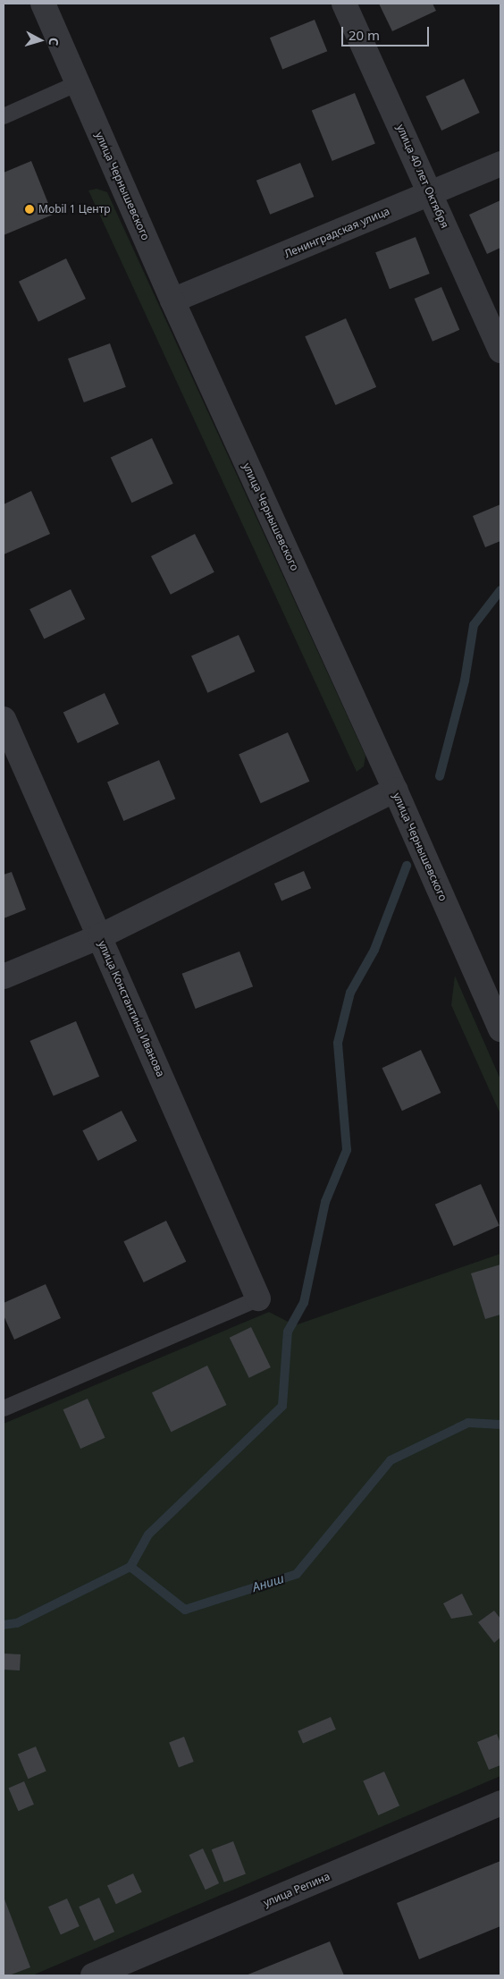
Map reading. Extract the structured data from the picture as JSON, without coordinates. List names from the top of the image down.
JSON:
{
  "streets": {
    "street": [
      "улица 40 лет Октября",
      "улица Чернышевского",
      "Ленинградская улица",
      "улица Константина Иванова",
      "улица Репина"
    ]
  },
  "crossings": [
    ["улица 40 лет Октября", "Ленинградская улица"],
    ["улица Чернышевского", "Ленинградская улица"]
  ],
  "water": ["Аниш"],
  "places": ["Mobil 1 Центр"],
  "scale_bar": "20 m",
  "north": "right"
}
